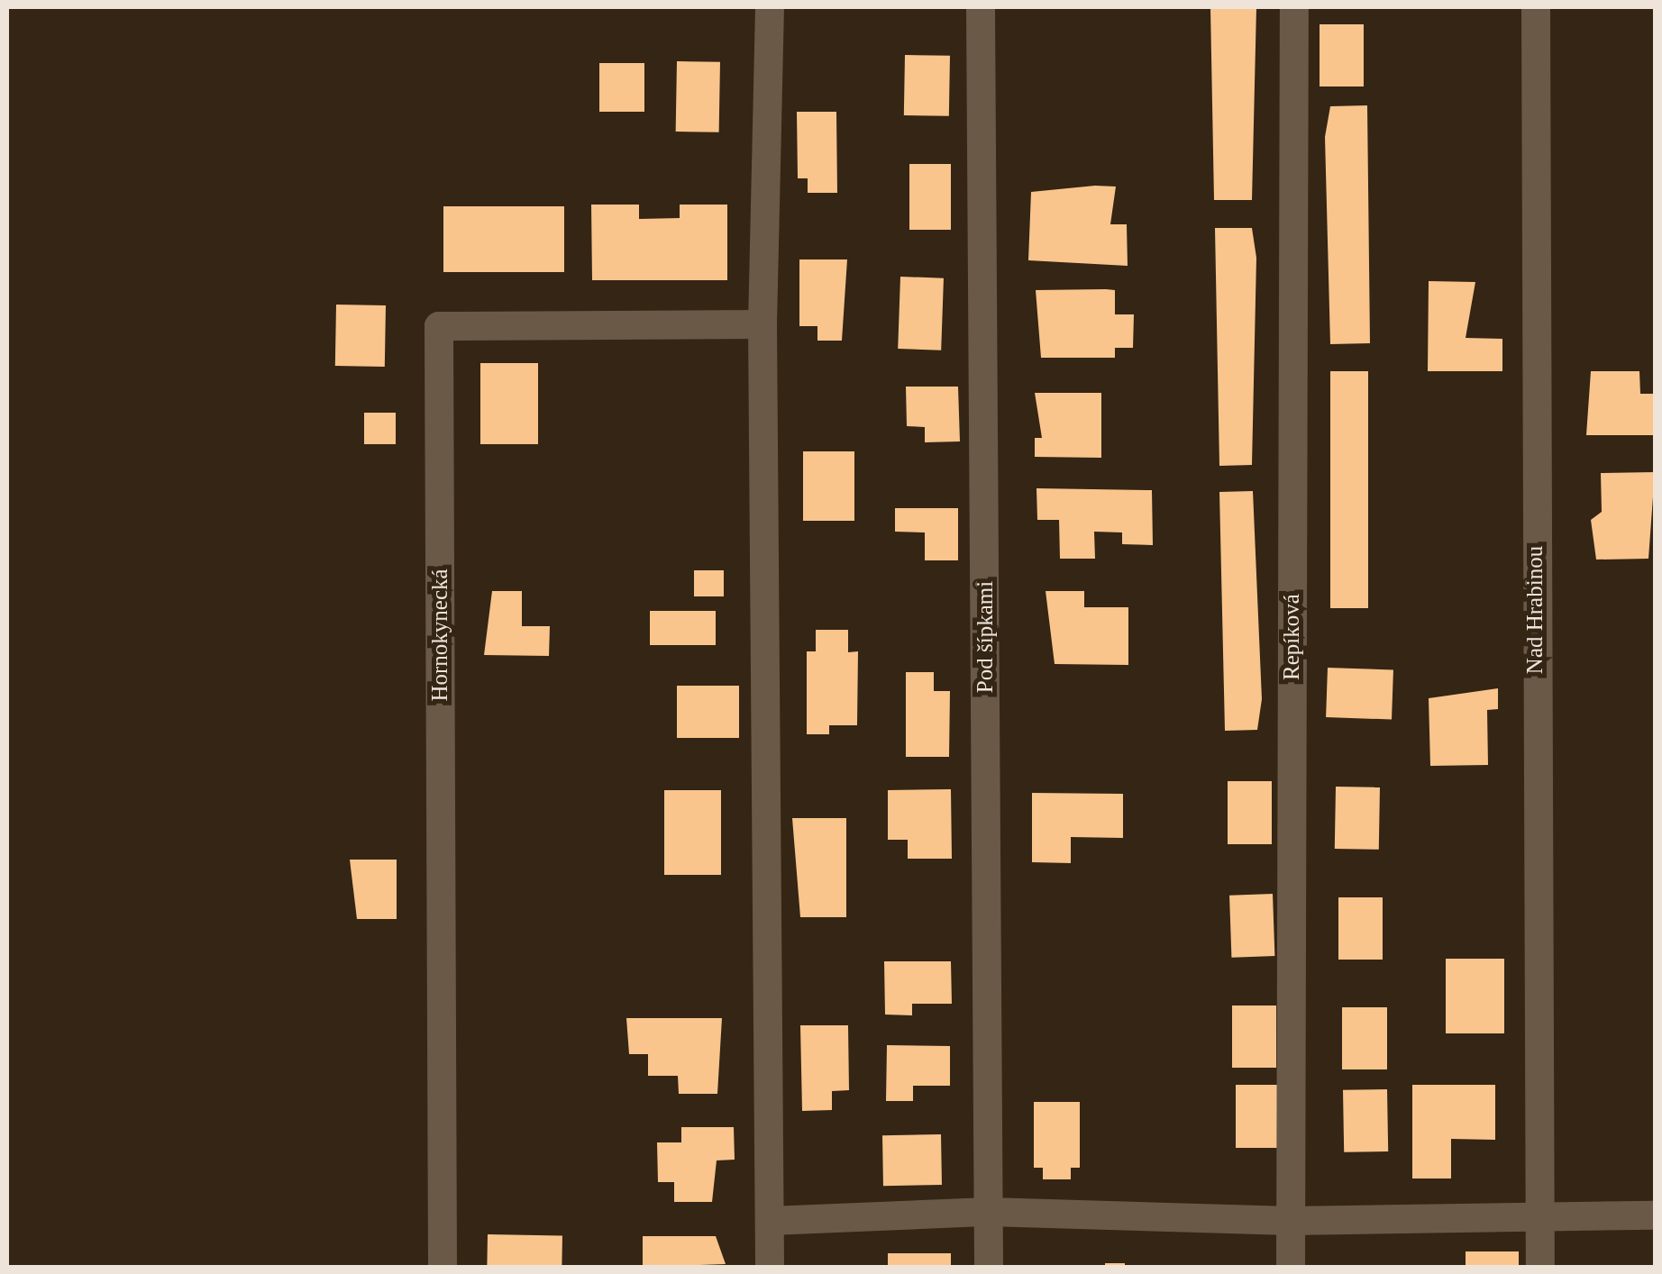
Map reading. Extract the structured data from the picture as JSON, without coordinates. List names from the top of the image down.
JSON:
{
  "streets": {
    "street": [
      "Nad Hrabinou",
      "Hornokynecká",
      "Pod šípkami",
      "Repíková"
    ]
  }
}
